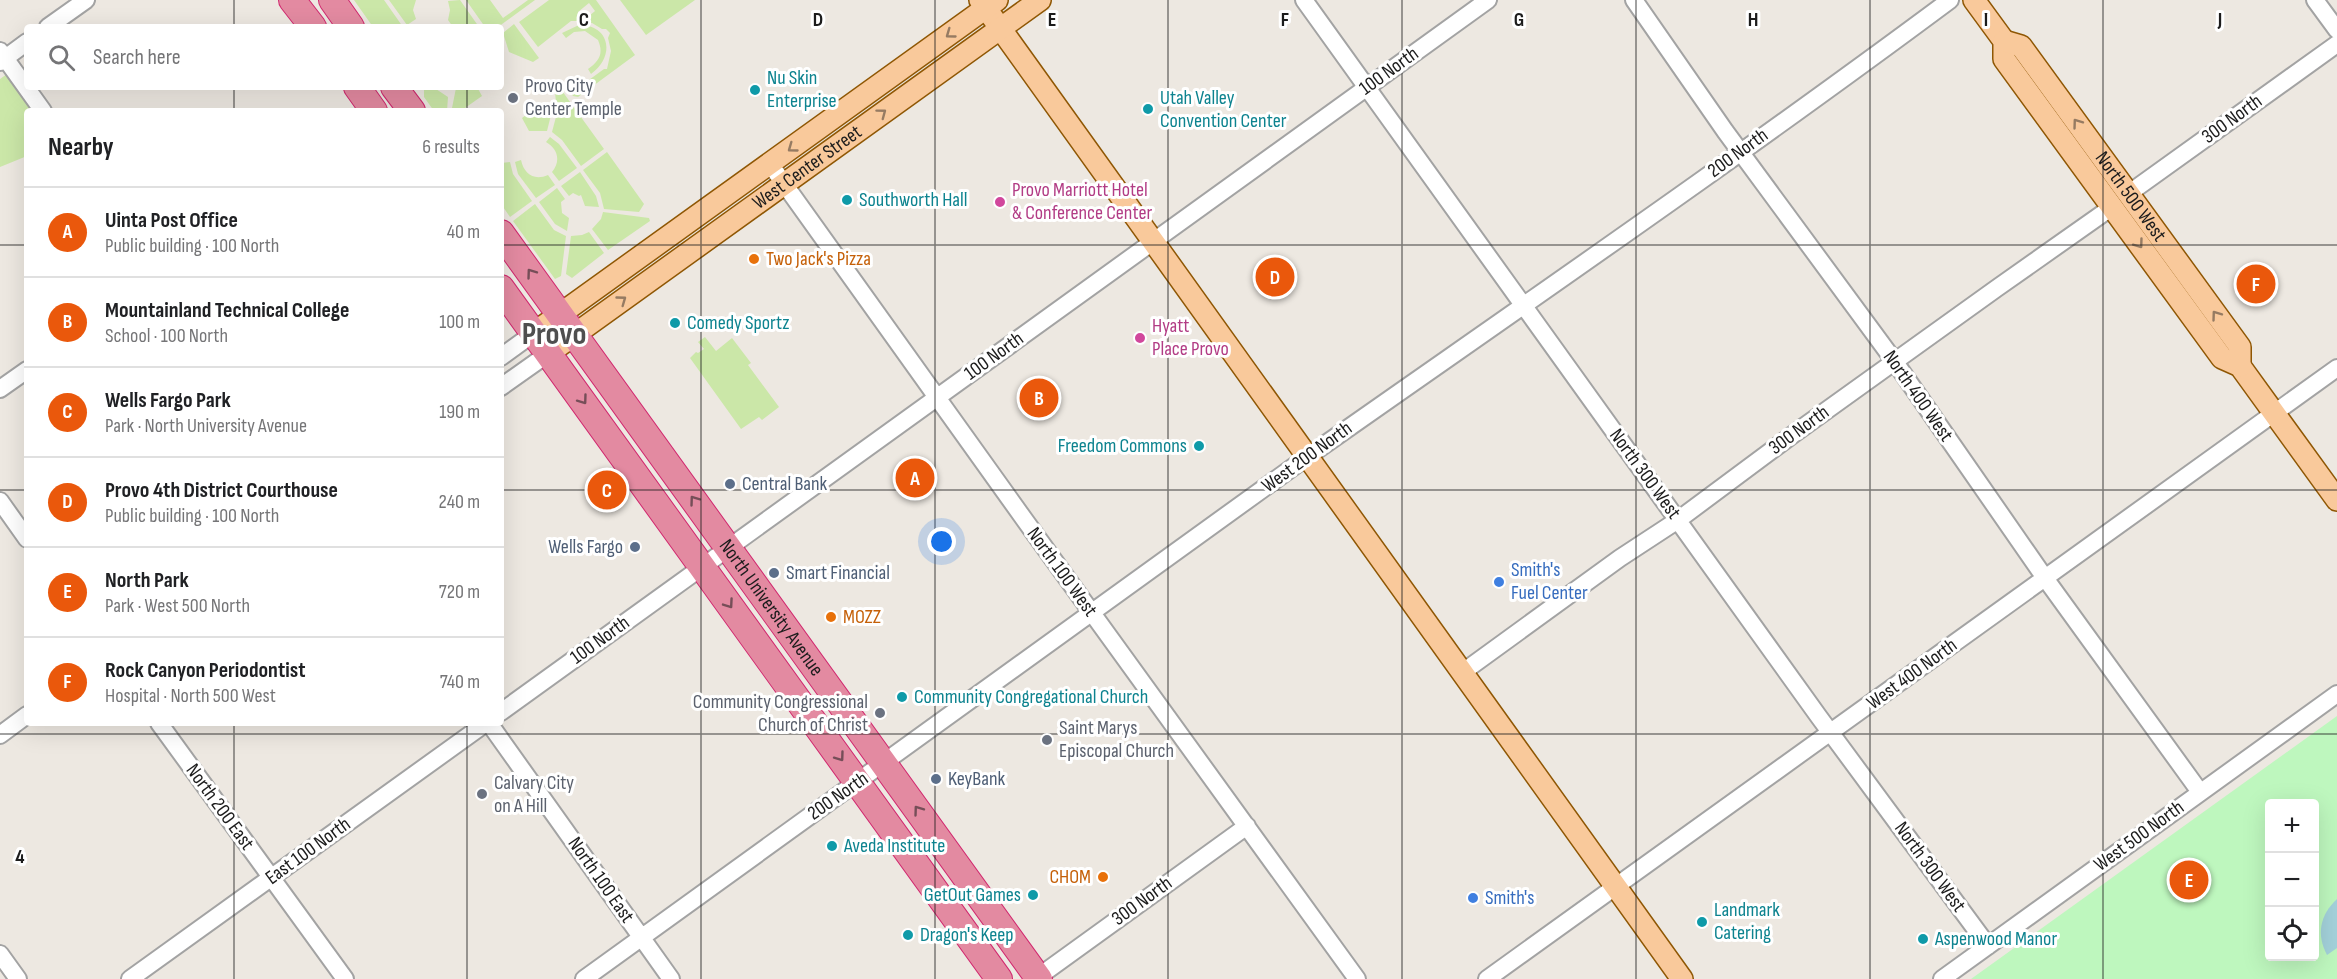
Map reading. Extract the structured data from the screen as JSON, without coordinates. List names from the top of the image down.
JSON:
{
  "streets": {
    "highway": ["North University Avenue"],
    "main road": ["West Center Street", "North 500 West"],
    "street": [
      "100 North",
      "300 North",
      "200 North",
      "North 400 West",
      "West 200 North",
      "North 300 West",
      "North 100 West",
      "West 400 North",
      "North 200 East",
      "West 500 North",
      "East 100 North",
      "North 100 East"
    ]
  },
  "crossings": [
    ["100 North", "North 300 West"],
    ["100 North", "North 100 West"],
    ["100 North", "North University Avenue"],
    ["300 North", "North 500 West"],
    ["300 North", "North 400 West"],
    ["300 North", "North 300 West"],
    ["300 North", "North 100 West"],
    ["300 North", "North University Avenue"],
    ["200 North", "North 400 West"],
    ["200 North", "West 200 North"],
    ["200 North", "North 300 West"],
    ["200 North", "North 100 West"],
    ["200 North", "North University Avenue"],
    ["200 North", "North 100 East"],
    ["West Center Street", "North 100 West"],
    ["West Center Street", "North University Avenue"],
    ["North 500 West", "West 400 North"],
    ["North 400 West", "West 400 North"],
    ["North 400 West", "West 500 North"],
    ["West 200 North", "North 300 West"],
    ["West 200 North", "North 100 West"],
    ["North 300 West", "West 400 North"],
    ["North 300 West", "West 500 North"],
    ["North 200 East", "East 100 North"]
  ],
  "districts": ["Provo"],
  "places": [
    "Nu Skin Enterprise",
    "Provo City Center Temple",
    "Utah Valley Convention Center",
    "Southworth Hall",
    "Provo Marriott Hotel & Conference Center",
    "Two Jack's Pizza",
    "Comedy Sportz",
    "Hyatt Place Provo",
    "Freedom Commons",
    "Central Bank",
    "Wells Fargo",
    "Smart Financial",
    "Smith's Fuel Center",
    "MOZZ",
    "Community Congregational Church",
    "Community Congressional Church of Christ",
    "Saint Marys Episcopal Church",
    "KeyBank",
    "Calvary City on A Hill",
    "Aveda Institute",
    "CHOM",
    "GetOut Games",
    "Smith's",
    "Landmark Catering",
    "Dragon's Keep",
    "Aspenwood Manor"
  ],
  "page": {
    "search": "Search here",
    "heading": ["Nearby", "6 results"],
    "list": [
      {
        "mark": "A",
        "name": "Uinta Post Office",
        "note": "Public building · 100 North",
        "value": "40 m"
      },
      {
        "mark": "B",
        "name": "Mountainland Technical College",
        "note": "School · 100 North",
        "value": "100 m"
      },
      {
        "mark": "C",
        "name": "Wells Fargo Park",
        "note": "Park · North University Avenue",
        "value": "190 m"
      },
      {
        "mark": "D",
        "name": "Provo 4th District Courthouse",
        "note": "Public building · 100 North",
        "value": "240 m"
      },
      {
        "mark": "E",
        "name": "North Park",
        "note": "Park · West 500 North",
        "value": "720 m"
      },
      {
        "mark": "F",
        "name": "Rock Canyon Periodontist",
        "note": "Hospital · North 500 West",
        "value": "740 m"
      }
    ],
    "pins": [
      "D",
      "F",
      "B",
      "A",
      "C",
      "E"
    ],
    "map_buttons": ["+", "−"]
  },
  "grid": {
    "columns": [
      "C",
      "D",
      "E",
      "F",
      "G",
      "H",
      "I",
      "J"
    ],
    "rows": ["4"]
  }
}
